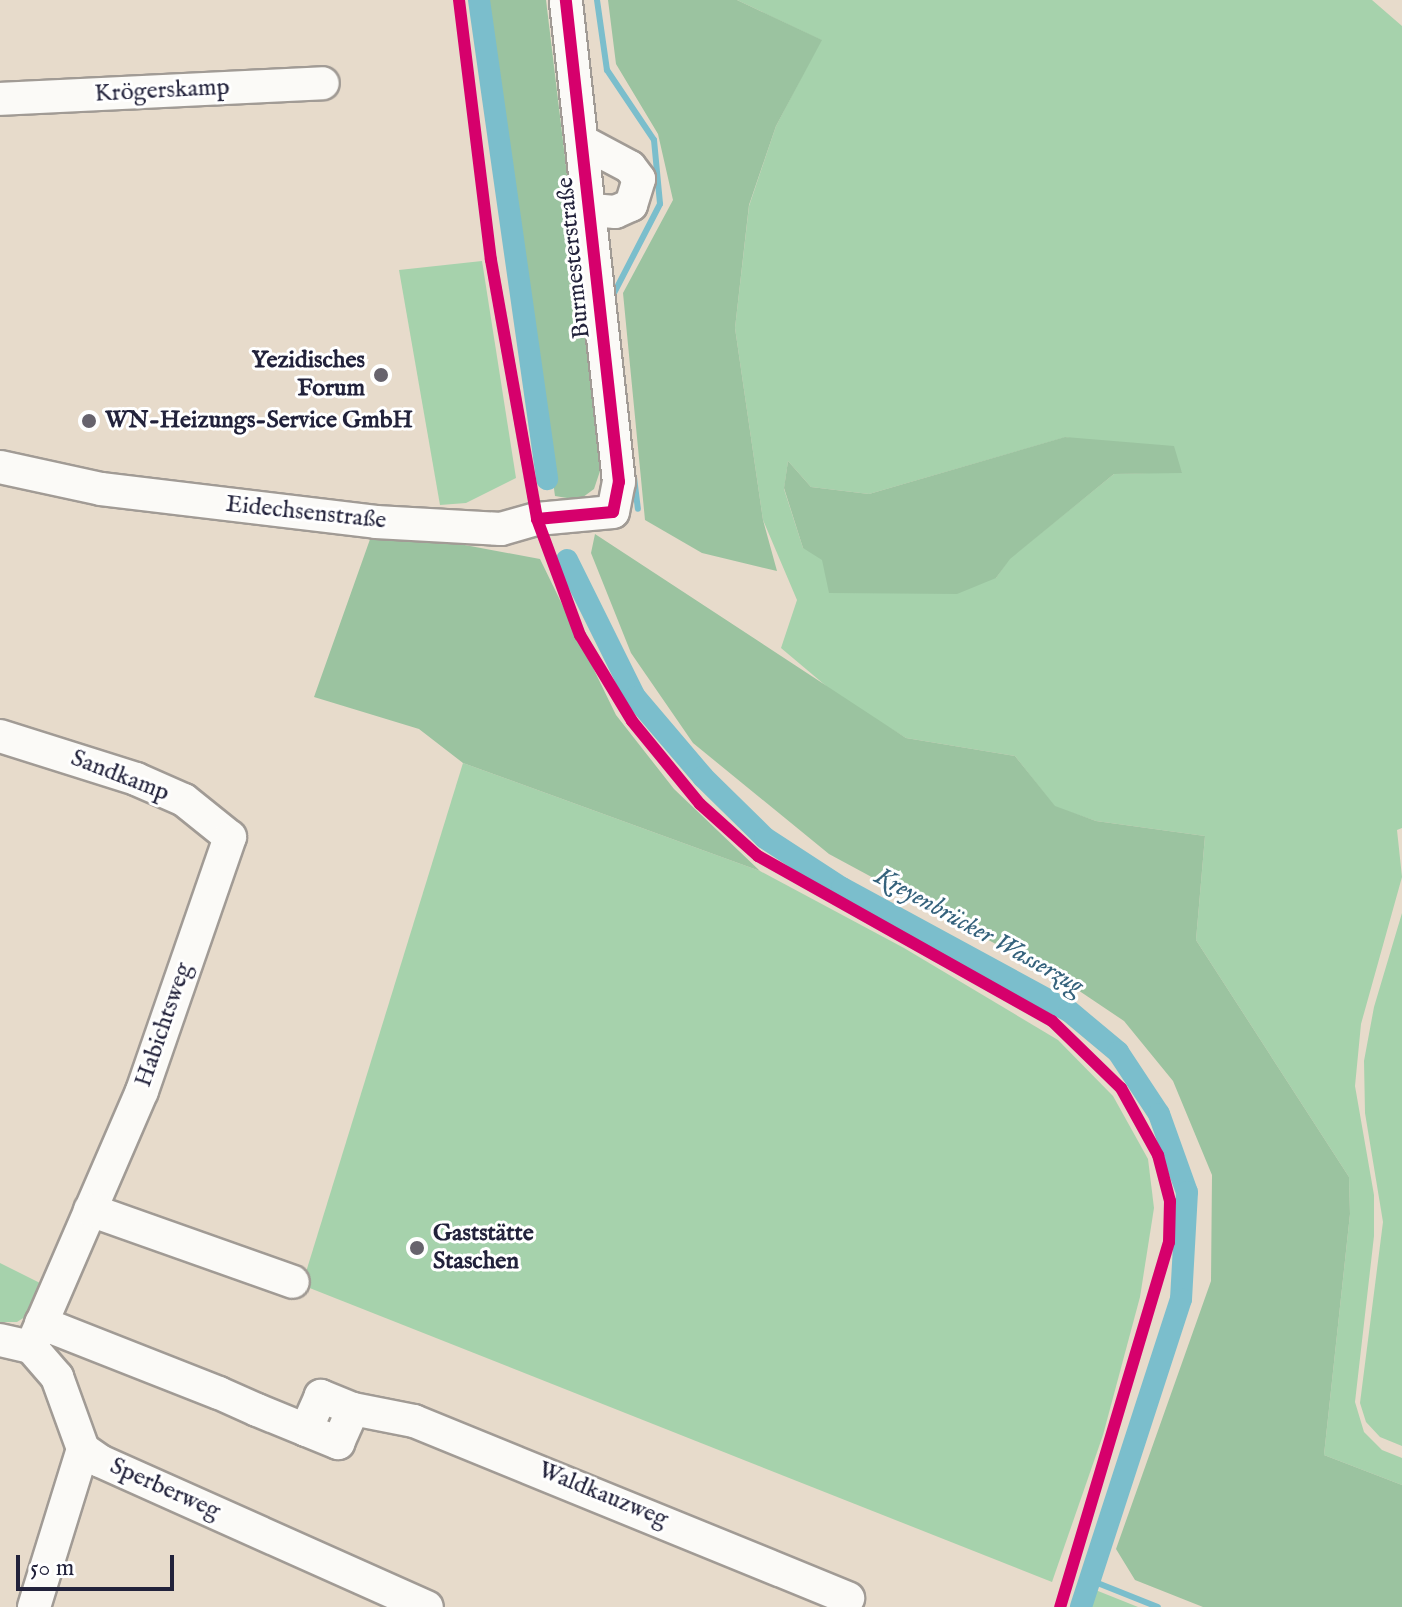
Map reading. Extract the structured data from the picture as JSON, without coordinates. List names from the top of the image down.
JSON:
{
  "streets": {
    "street": [
      "Krögerskamp",
      "Burmesterstraße",
      "Eidechsenstraße",
      "Sandkamp",
      "Habichtsweg",
      "Sperberweg",
      "Waldkauzweg"
    ]
  },
  "crossings": [
    ["Burmesterstraße", "Eidechsenstraße"],
    ["Sandkamp", "Habichtsweg"],
    ["Habichtsweg", "Sperberweg"],
    ["Habichtsweg", "Waldkauzweg"],
    ["Sperberweg", "Waldkauzweg"]
  ],
  "water": ["Kreyenbrücker Wasserzug"],
  "places": ["Yezidisches Forum", "WN-Heizungs-Service GmbH", "Gaststätte Staschen"],
  "scale_bar": "50 m"
}
